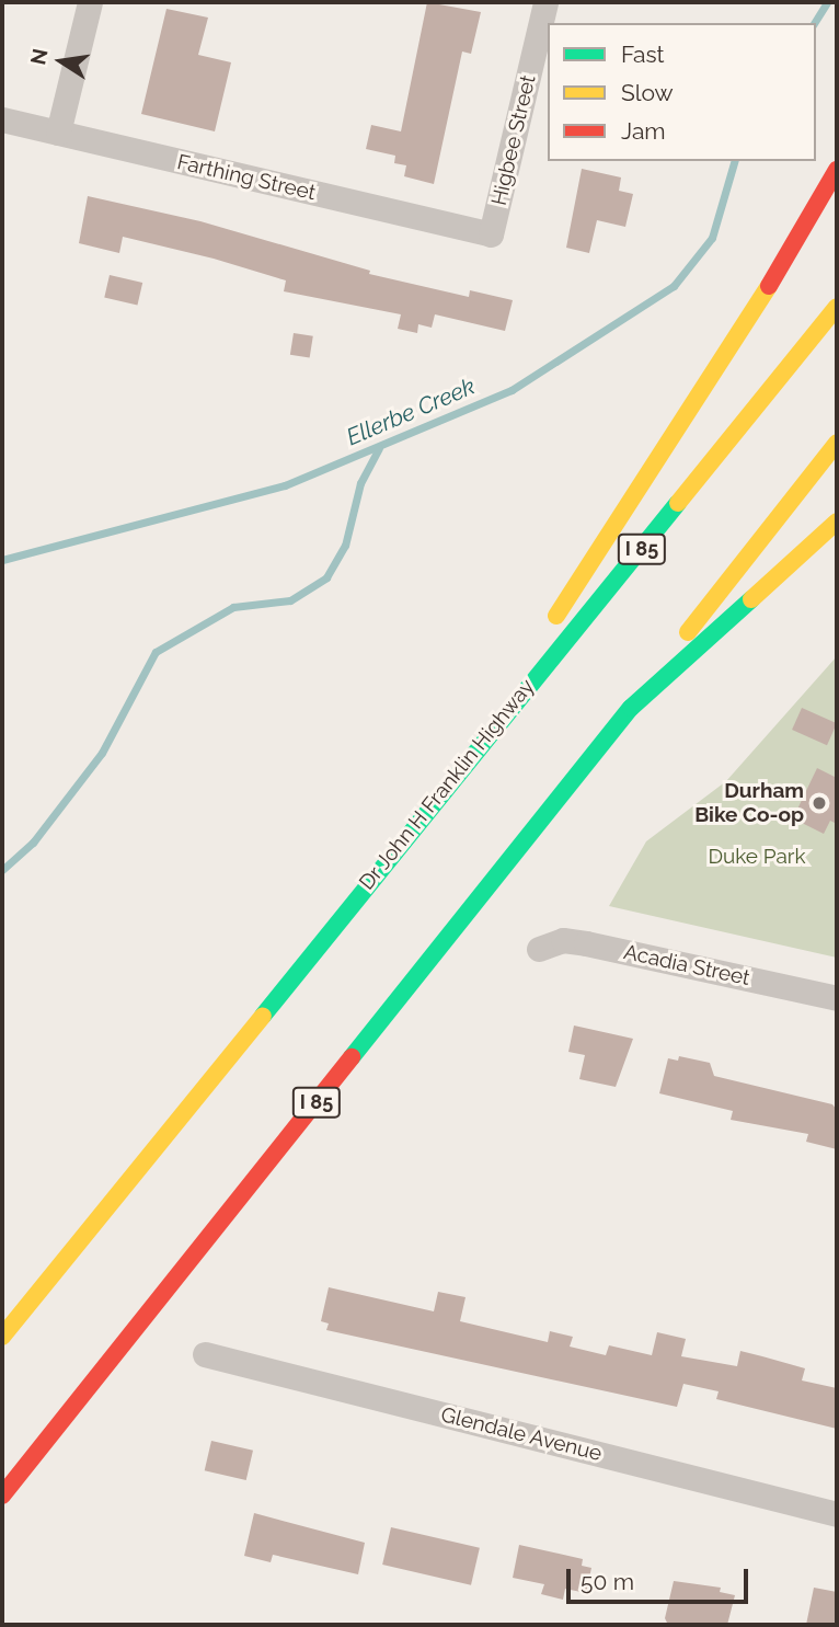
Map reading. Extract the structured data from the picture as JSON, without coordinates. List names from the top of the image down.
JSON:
{
  "streets": {
    "highway": ["I 85", "Dr John H Franklin Highway"],
    "street": [
      "Higbee Street",
      "Farthing Street",
      "Acadia Street",
      "Glendale Avenue"
    ]
  },
  "crossings": [
    ["Higbee Street", "Farthing Street"]
  ],
  "water": ["Ellerbe Creek"],
  "parks": ["Duke Park"],
  "places": ["Durham Bike Co-op"],
  "legend": ["Fast", "Slow", "Jam"],
  "scale_bar": "50 m",
  "north": "left"
}
